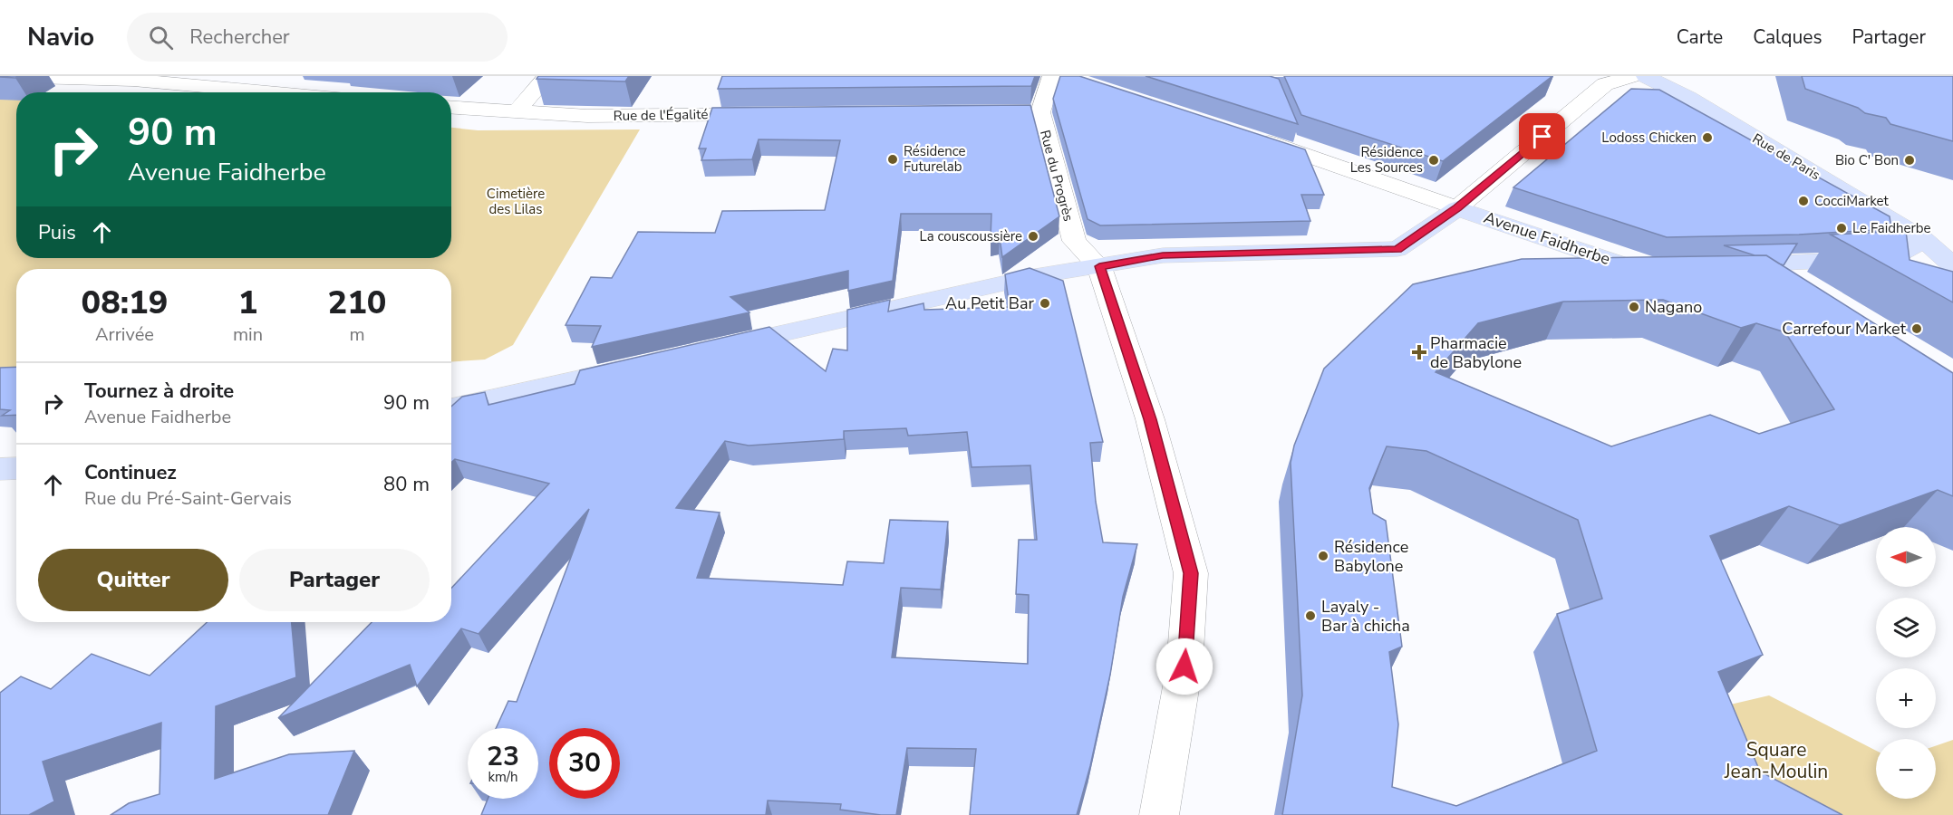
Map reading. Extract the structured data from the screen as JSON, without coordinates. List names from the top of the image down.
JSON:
{
  "streets": {
    "main road": ["Rue de Paris", "Avenue Faidherbe"],
    "street": ["Rue de l'Égalité", "Rue du Progrès"]
  },
  "parks": ["Cimetière des Lilas", "Square Jean-Moulin"],
  "places": {
    "other": [
      "Lodoss Chicken",
      "Résidence Futurelab",
      "Résidence Les Sources",
      "Bio C' Bon",
      "CocciMarket",
      "Le Faidherbe",
      "La couscoussière",
      "Au Petit Bar",
      "Nagano",
      "Carrefour Market",
      "Résidence Babylone",
      "Layaly - Bar à chicha"
    ],
    "health": ["Pharmacie de Babylone"]
  },
  "north": "left",
  "page": {
    "header": "Navio",
    "search": "Rechercher",
    "nav": ["Carte", "Calques", "Partager"],
    "turn": ["90 m", "Avenue Faidherbe"],
    "then": "Puis",
    "eta": [
      "08:19",
      "Arrivée",
      "1",
      "min",
      "210",
      "m"
    ],
    "list": [
      {
        "name": "Tournez à droite",
        "note": "Avenue Faidherbe",
        "value": "90 m"
      },
      {
        "name": "Continuez",
        "note": "Rue du Pré-Saint-Gervais",
        "value": "80 m"
      }
    ],
    "map_buttons": ["+", "−"],
    "buttons": ["Quitter", "Partager"],
    "speed": "23 km/h",
    "limit": "30"
  }
}
